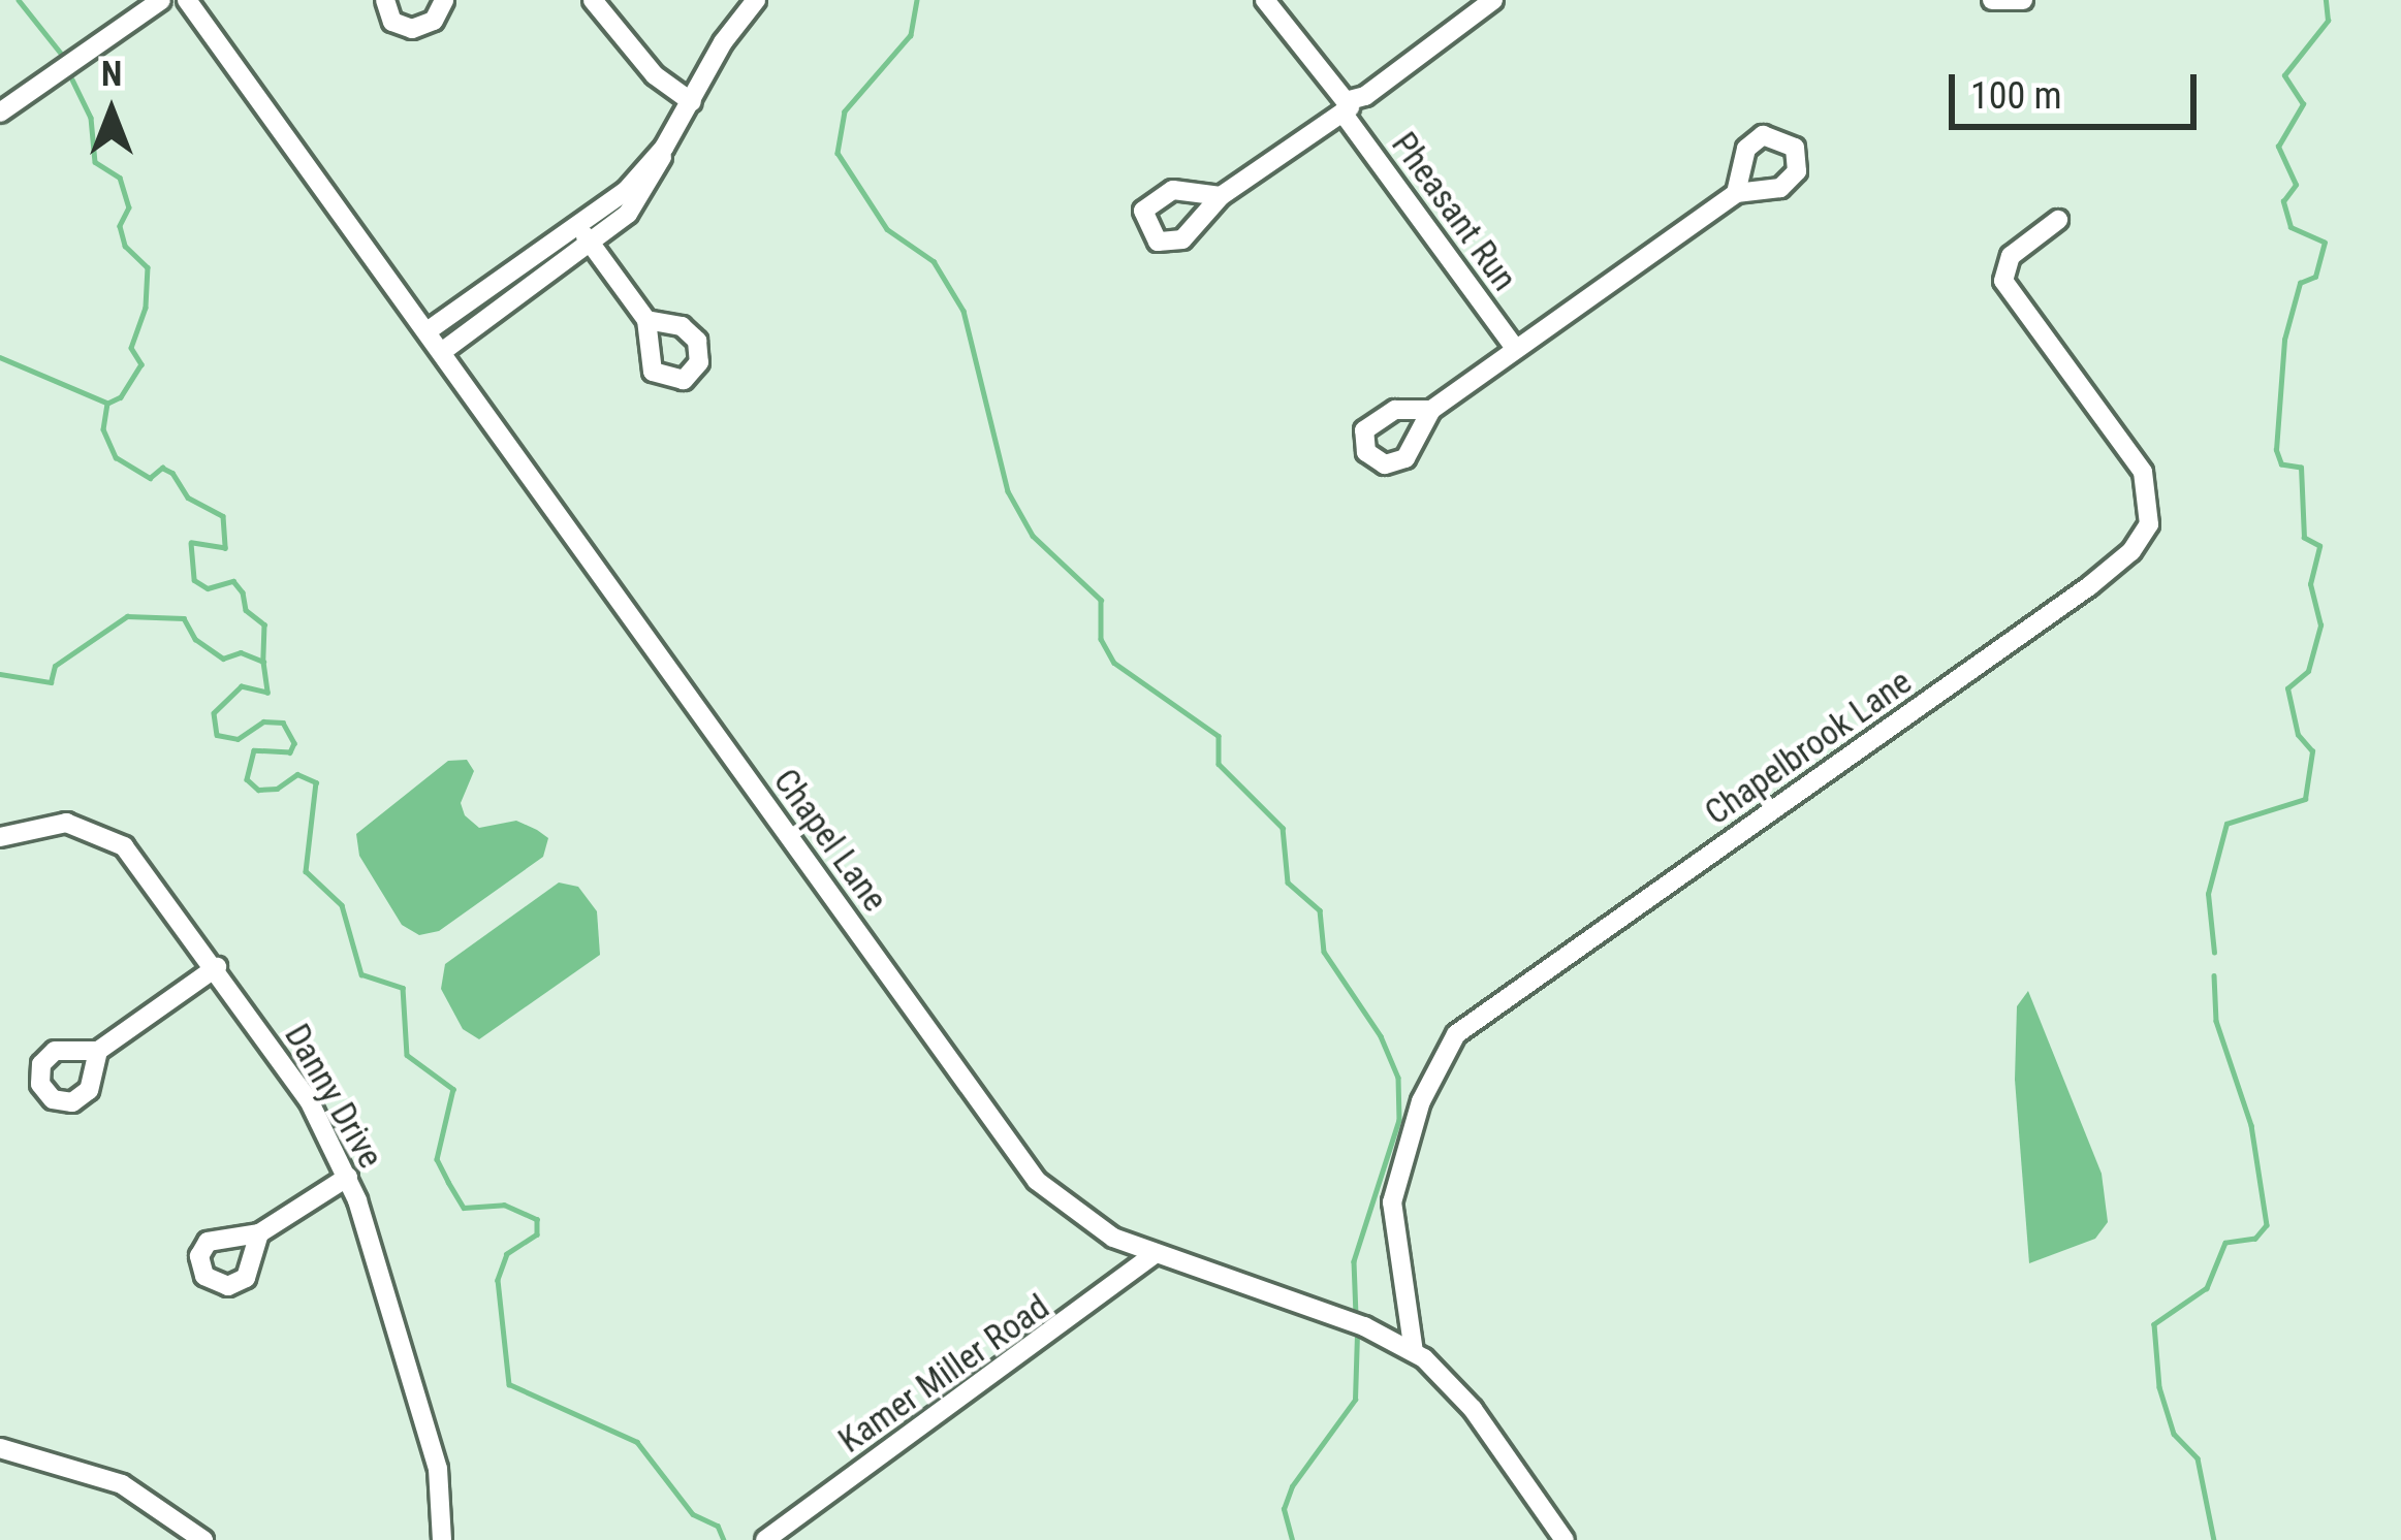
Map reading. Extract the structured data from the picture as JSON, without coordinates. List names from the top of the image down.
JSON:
{
  "streets": {
    "street": [
      "Pheasant Run",
      "Chapelbrook Lane",
      "Chapel Lane",
      "Danny Drive",
      "Kamer Miller Road"
    ]
  },
  "crossings": [
    ["Chapelbrook Lane", "Chapel Lane"],
    ["Chapel Lane", "Kamer Miller Road"]
  ],
  "scale_bar": "100 m",
  "north": "top"
}
